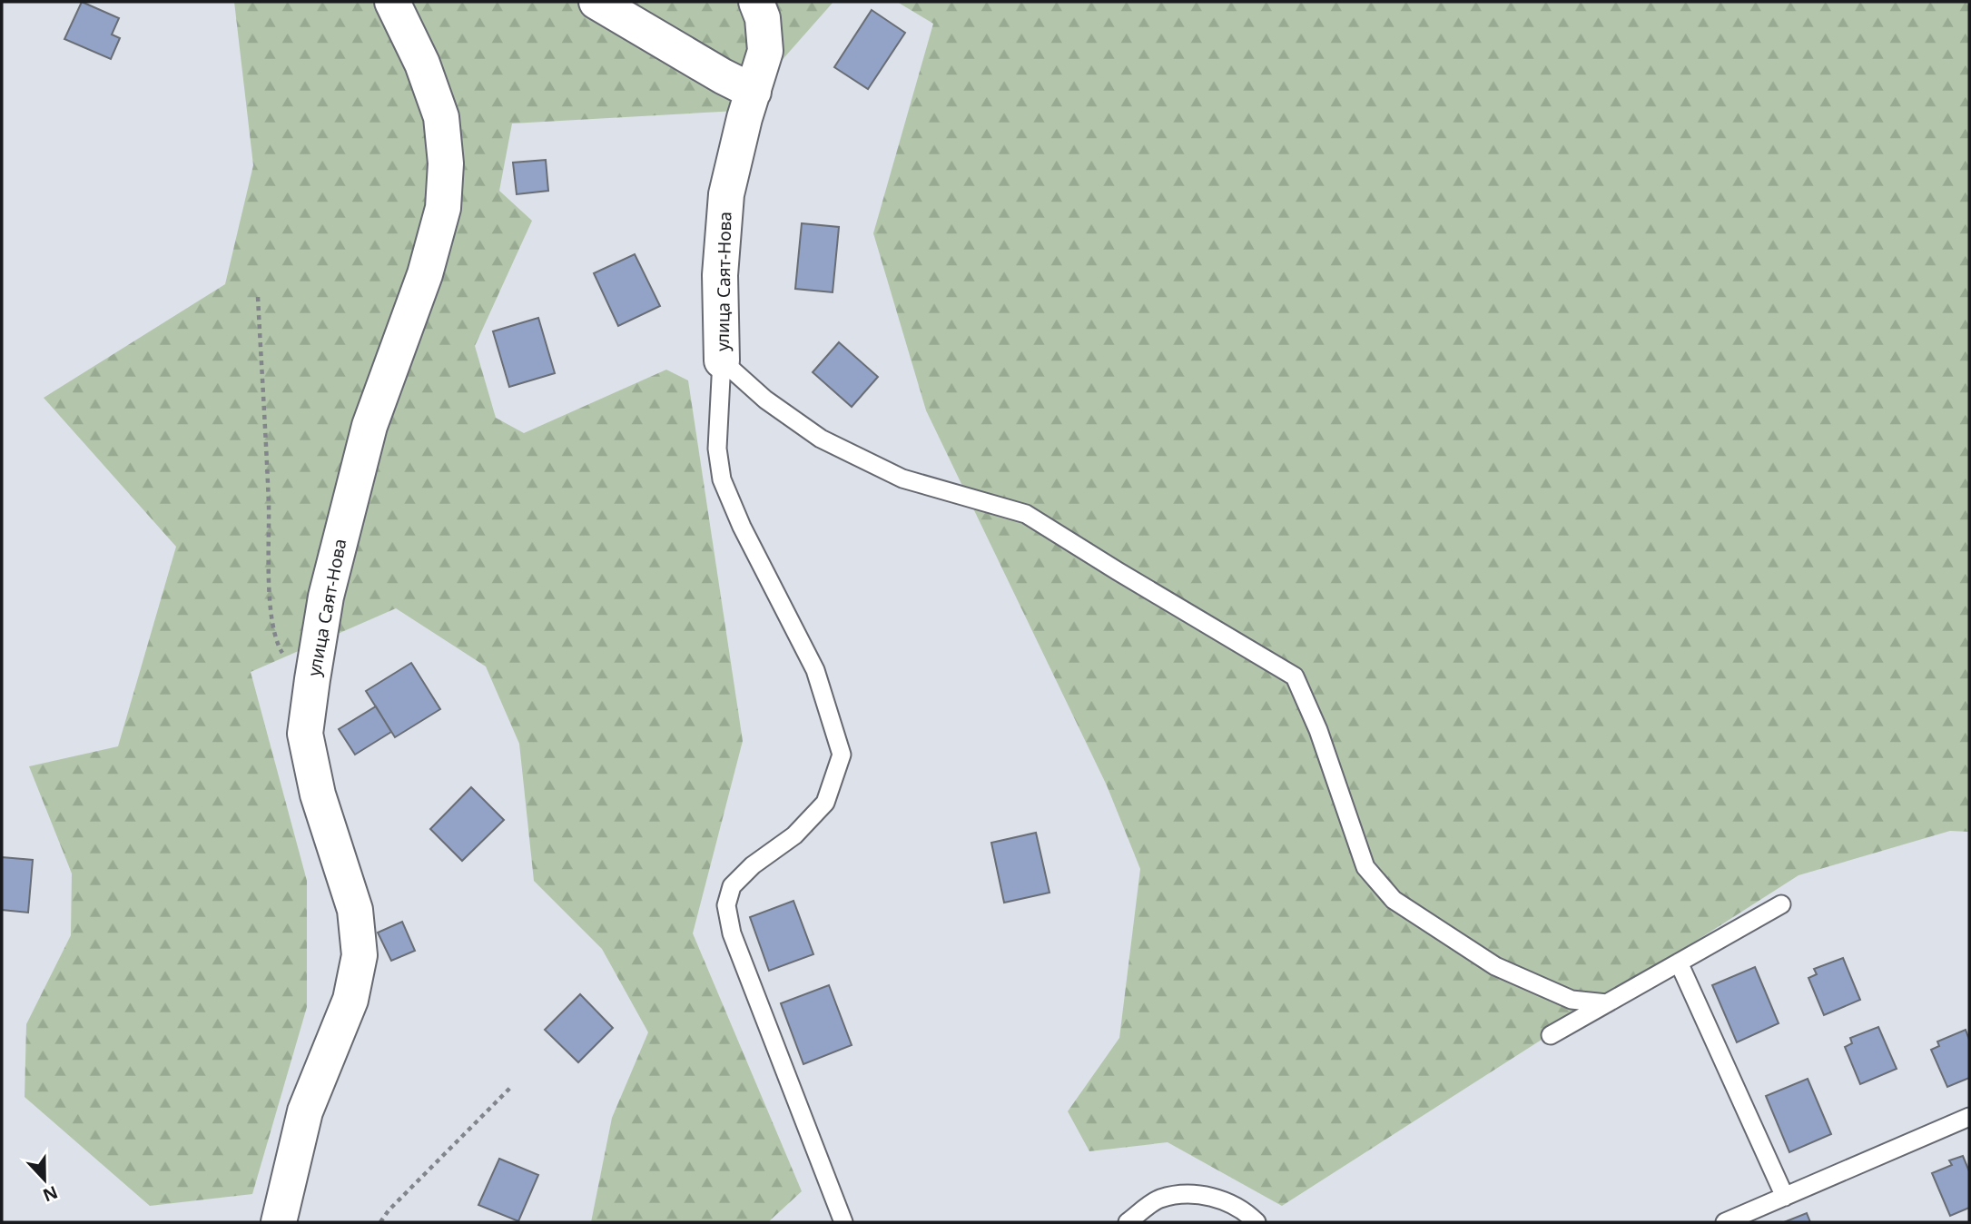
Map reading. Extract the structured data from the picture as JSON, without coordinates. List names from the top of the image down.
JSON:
{
  "streets": {
    "street": ["улица Саят-Нова"]
  },
  "north": "bottom"
}
